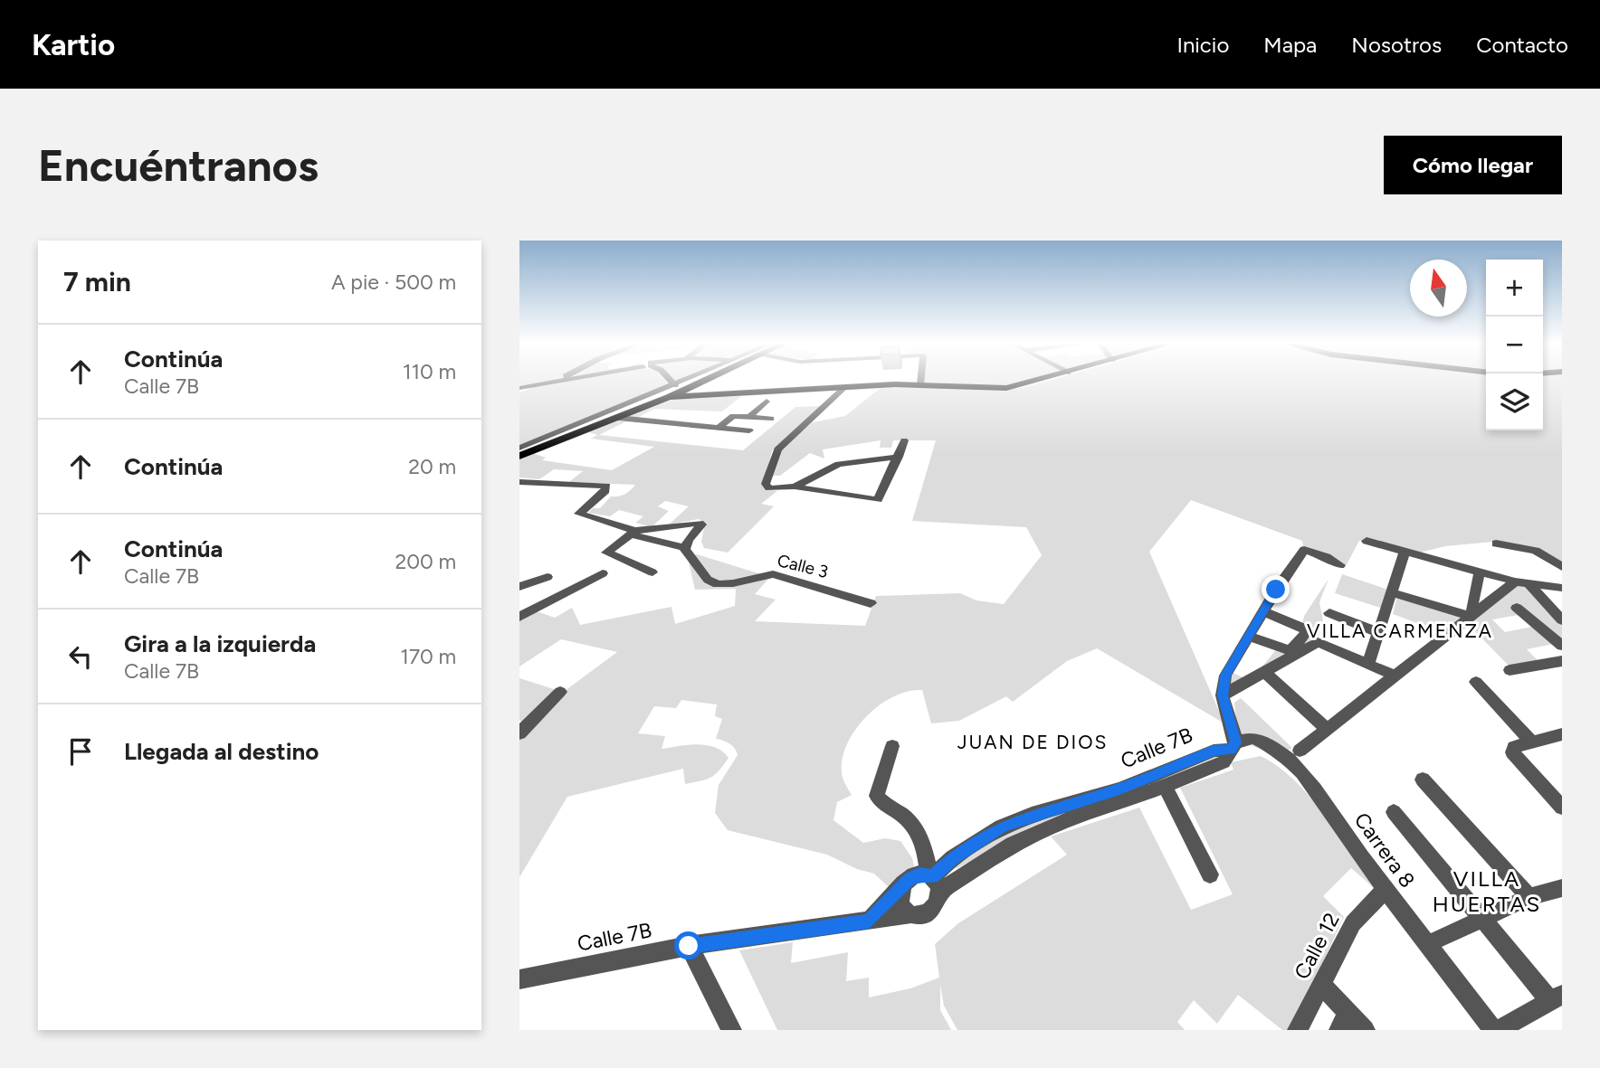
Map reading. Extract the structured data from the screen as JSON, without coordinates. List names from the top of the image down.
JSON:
{
  "streets": {
    "street": [
      "Calle 3",
      "Calle 7B",
      "Carrera 8",
      "Calle 12"
    ]
  },
  "crossings": [
    ["Calle 7B", "Carrera 8"],
    ["Carrera 8", "Calle 12"]
  ],
  "districts": ["VILLA CARMENZA", "JUAN DE DIOS", "VILLA HUERTAS"],
  "north": "top",
  "page": {
    "header": "Kartio",
    "nav": [
      "Inicio",
      "Mapa",
      "Nosotros",
      "Contacto"
    ],
    "buttons": "Cómo llegar",
    "title": "Encuéntranos",
    "heading": ["7 min", "A pie · 500 m"],
    "map_buttons": ["+", "−"],
    "list": [
      ["Continúa", "Calle 7B", "110 m"],
      ["Continúa", "20 m"],
      ["Continúa", "Calle 7B", "200 m"],
      ["Gira a la izquierda", "Calle 7B", "170 m"],
      "Llegada al destino"
    ]
  }
}
